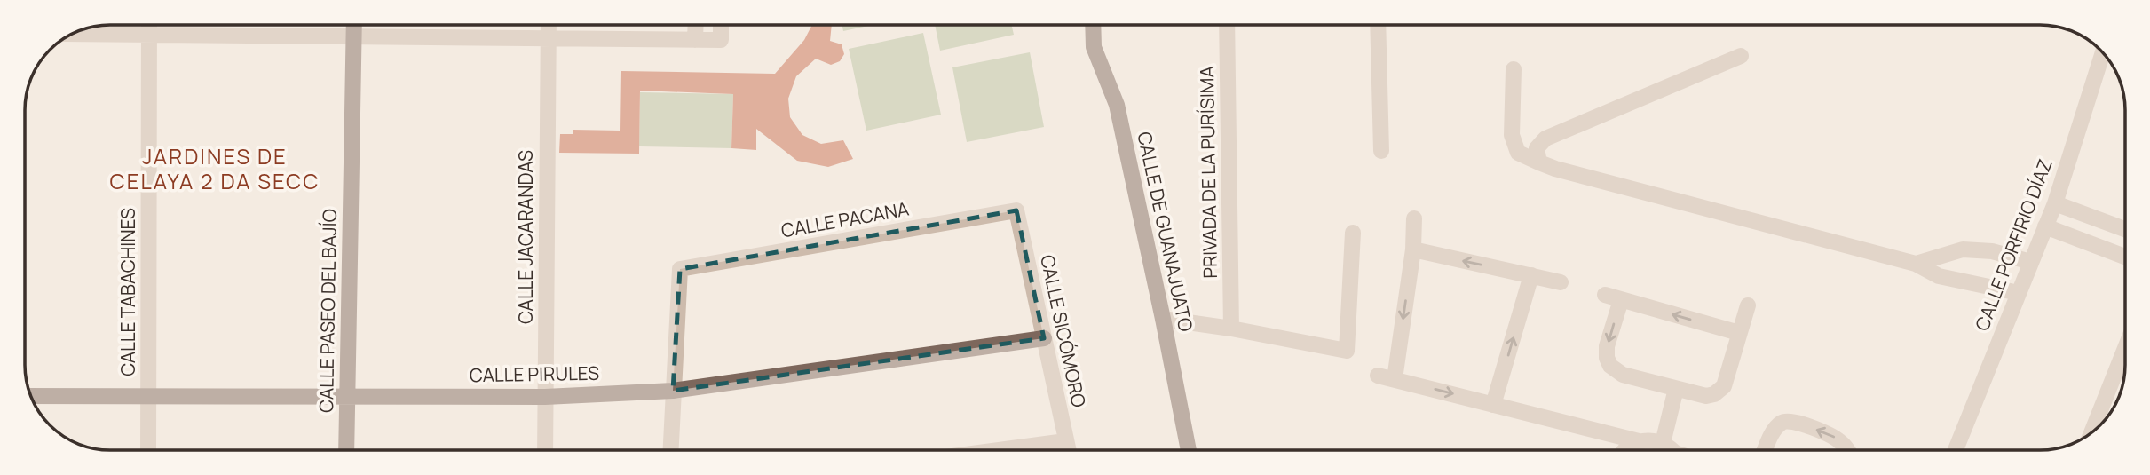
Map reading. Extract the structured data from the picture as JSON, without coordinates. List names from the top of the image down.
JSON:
{
  "streets": {
    "main road": ["CALLE DE GUANAJUATO", "CALLE PASEO DEL BAJÍO", "CALLE PIRULES"],
    "street": [
      "PRIVADA DE LA PURÍSIMA",
      "CALLE PACANA",
      "CALLE JACARANDAS",
      "CALLE PORFIRIO DÍAZ",
      "CALLE TABACHINES",
      "CALLE SICÓMORO"
    ]
  },
  "crossings": [
    ["CALLE PACANA", "CALLE SICÓMORO"],
    ["CALLE PACANA", "CALLE PIRULES"],
    ["CALLE JACARANDAS", "CALLE PIRULES"],
    ["CALLE TABACHINES", "CALLE PIRULES"],
    ["CALLE PASEO DEL BAJÍO", "CALLE PIRULES"],
    ["CALLE SICÓMORO", "CALLE PIRULES"]
  ],
  "districts": ["JARDINES DE CELAYA 2 DA SECC"]
}
